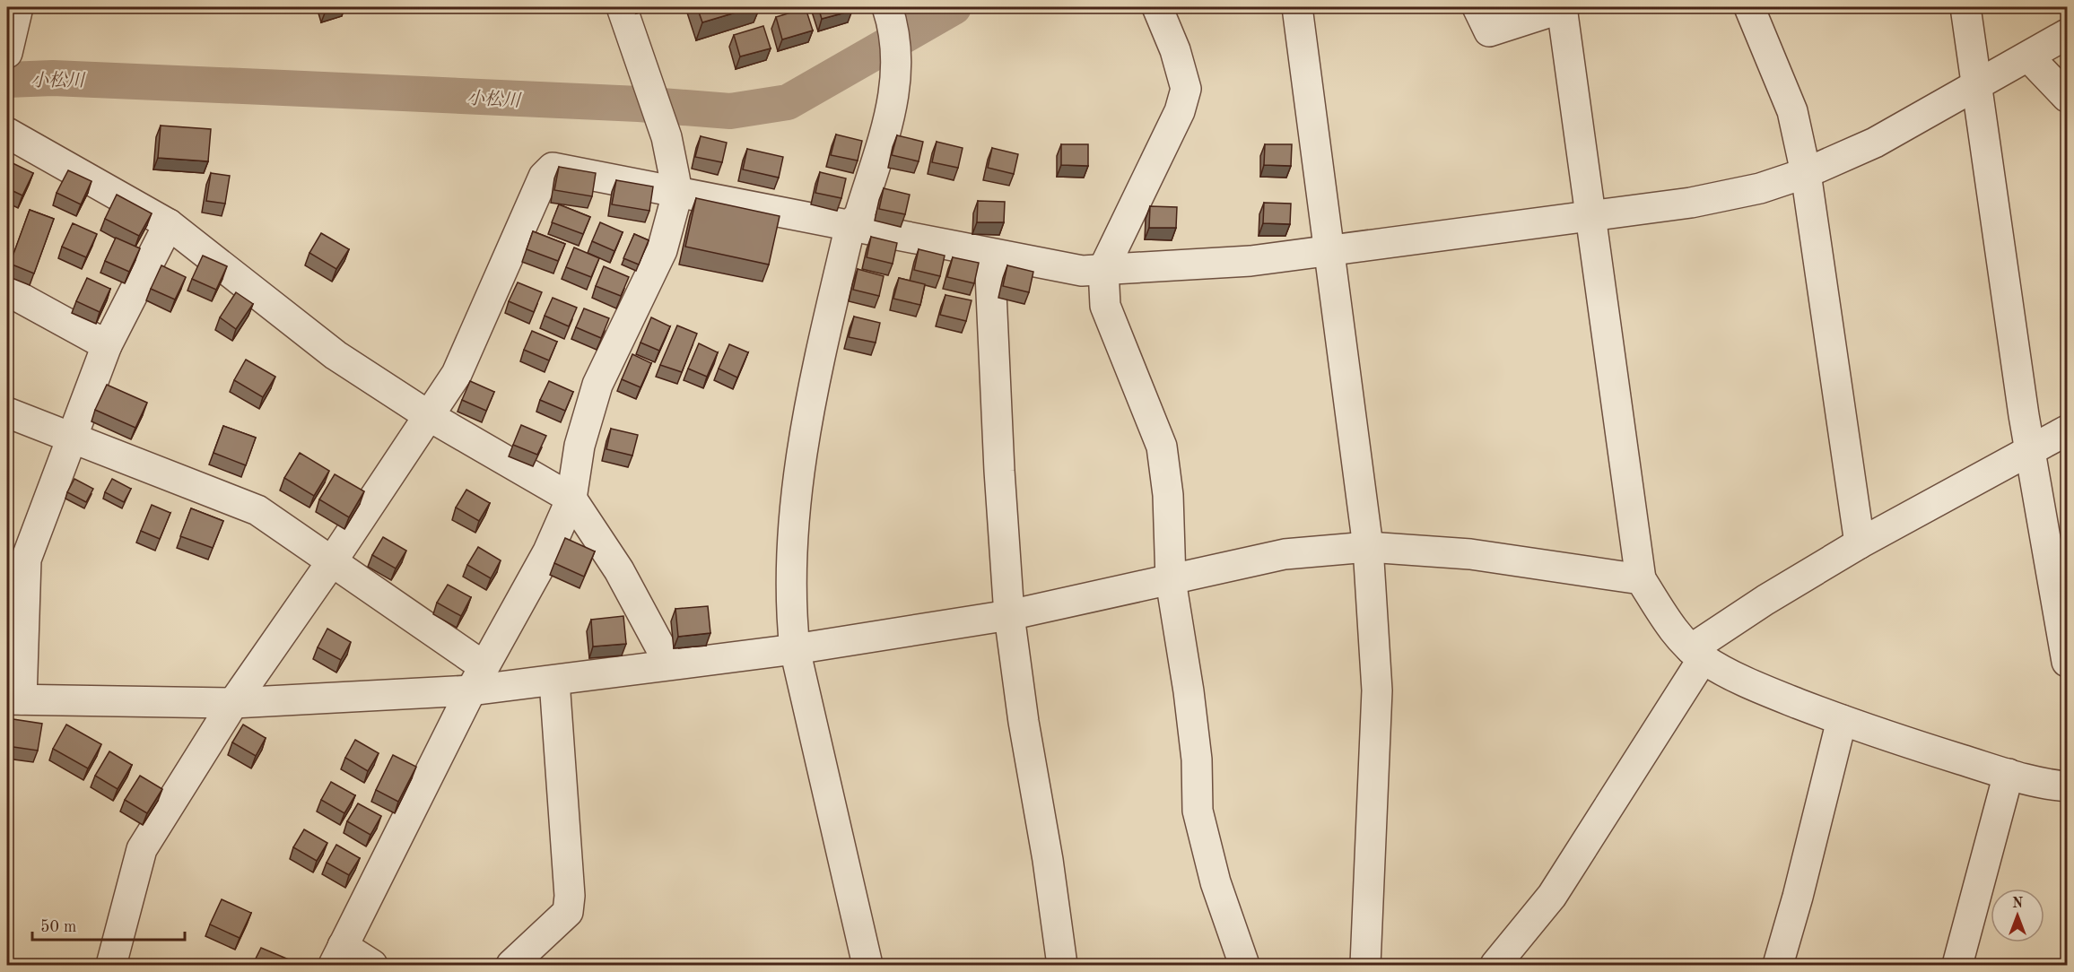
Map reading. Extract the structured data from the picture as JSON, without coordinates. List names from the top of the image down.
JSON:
{
  "water": ["小松川"],
  "scale_bar": "50 m",
  "north": "top"
}
